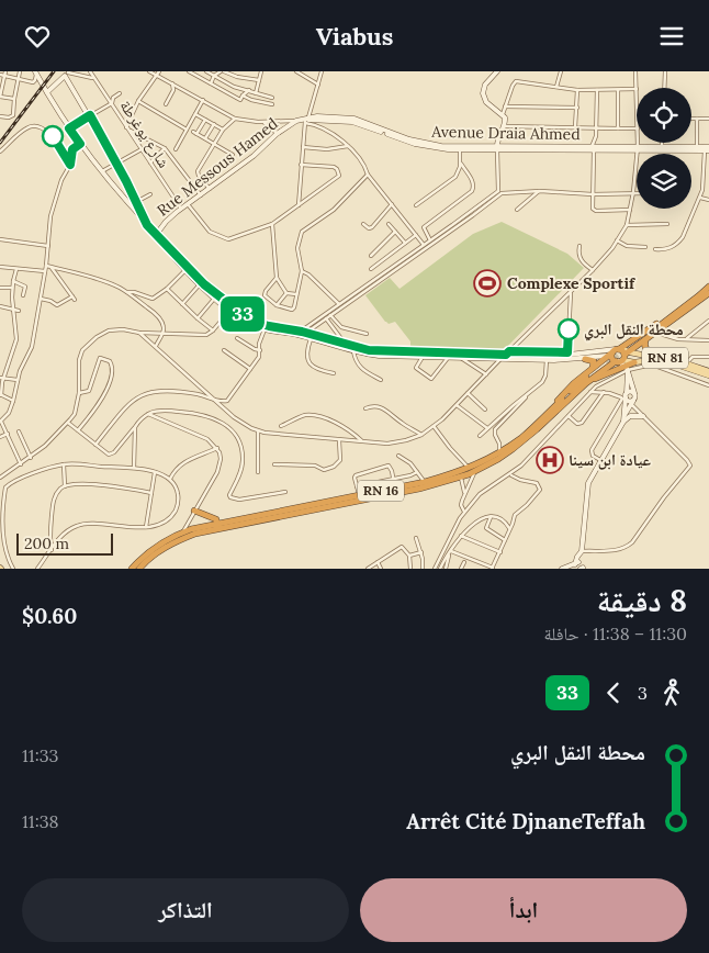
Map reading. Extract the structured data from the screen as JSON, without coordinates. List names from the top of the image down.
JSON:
{
  "streets": {
    "highway": ["RN 16"],
    "main road": ["RN 81"],
    "street": ["Avenue Draia Ahmed", "شارع يوغرطة", "Rue Messous Hamed"]
  },
  "crossings": [
    ["Avenue Draia Ahmed", "Rue Messous Hamed"],
    ["شارع يوغرطة", "Rue Messous Hamed"],
    ["RN 81", "RN 16"]
  ],
  "places": {
    "sports": ["Complexe Sportif"],
    "other": ["محطة النقل البري"],
    "hospital": ["عيادة ابن سينا"]
  },
  "lines": ["bus line 33"],
  "scale_bar": "200 m",
  "page": {
    "header": "Viabus",
    "on_map": "33",
    "scale": "200 m",
    "heading": ["8 دقيقة", "11:30 – 11:38 · حافلة", "$0.60"],
    "legs": ["3", "33"],
    "list": [
      {
        "name": "محطة النقل البري",
        "value": "11:33"
      },
      {
        "name": "Arrêt Cité DjnaneTeffah",
        "value": "11:38"
      }
    ],
    "buttons": ["ابدأ", "التذاكر"]
  }
}
